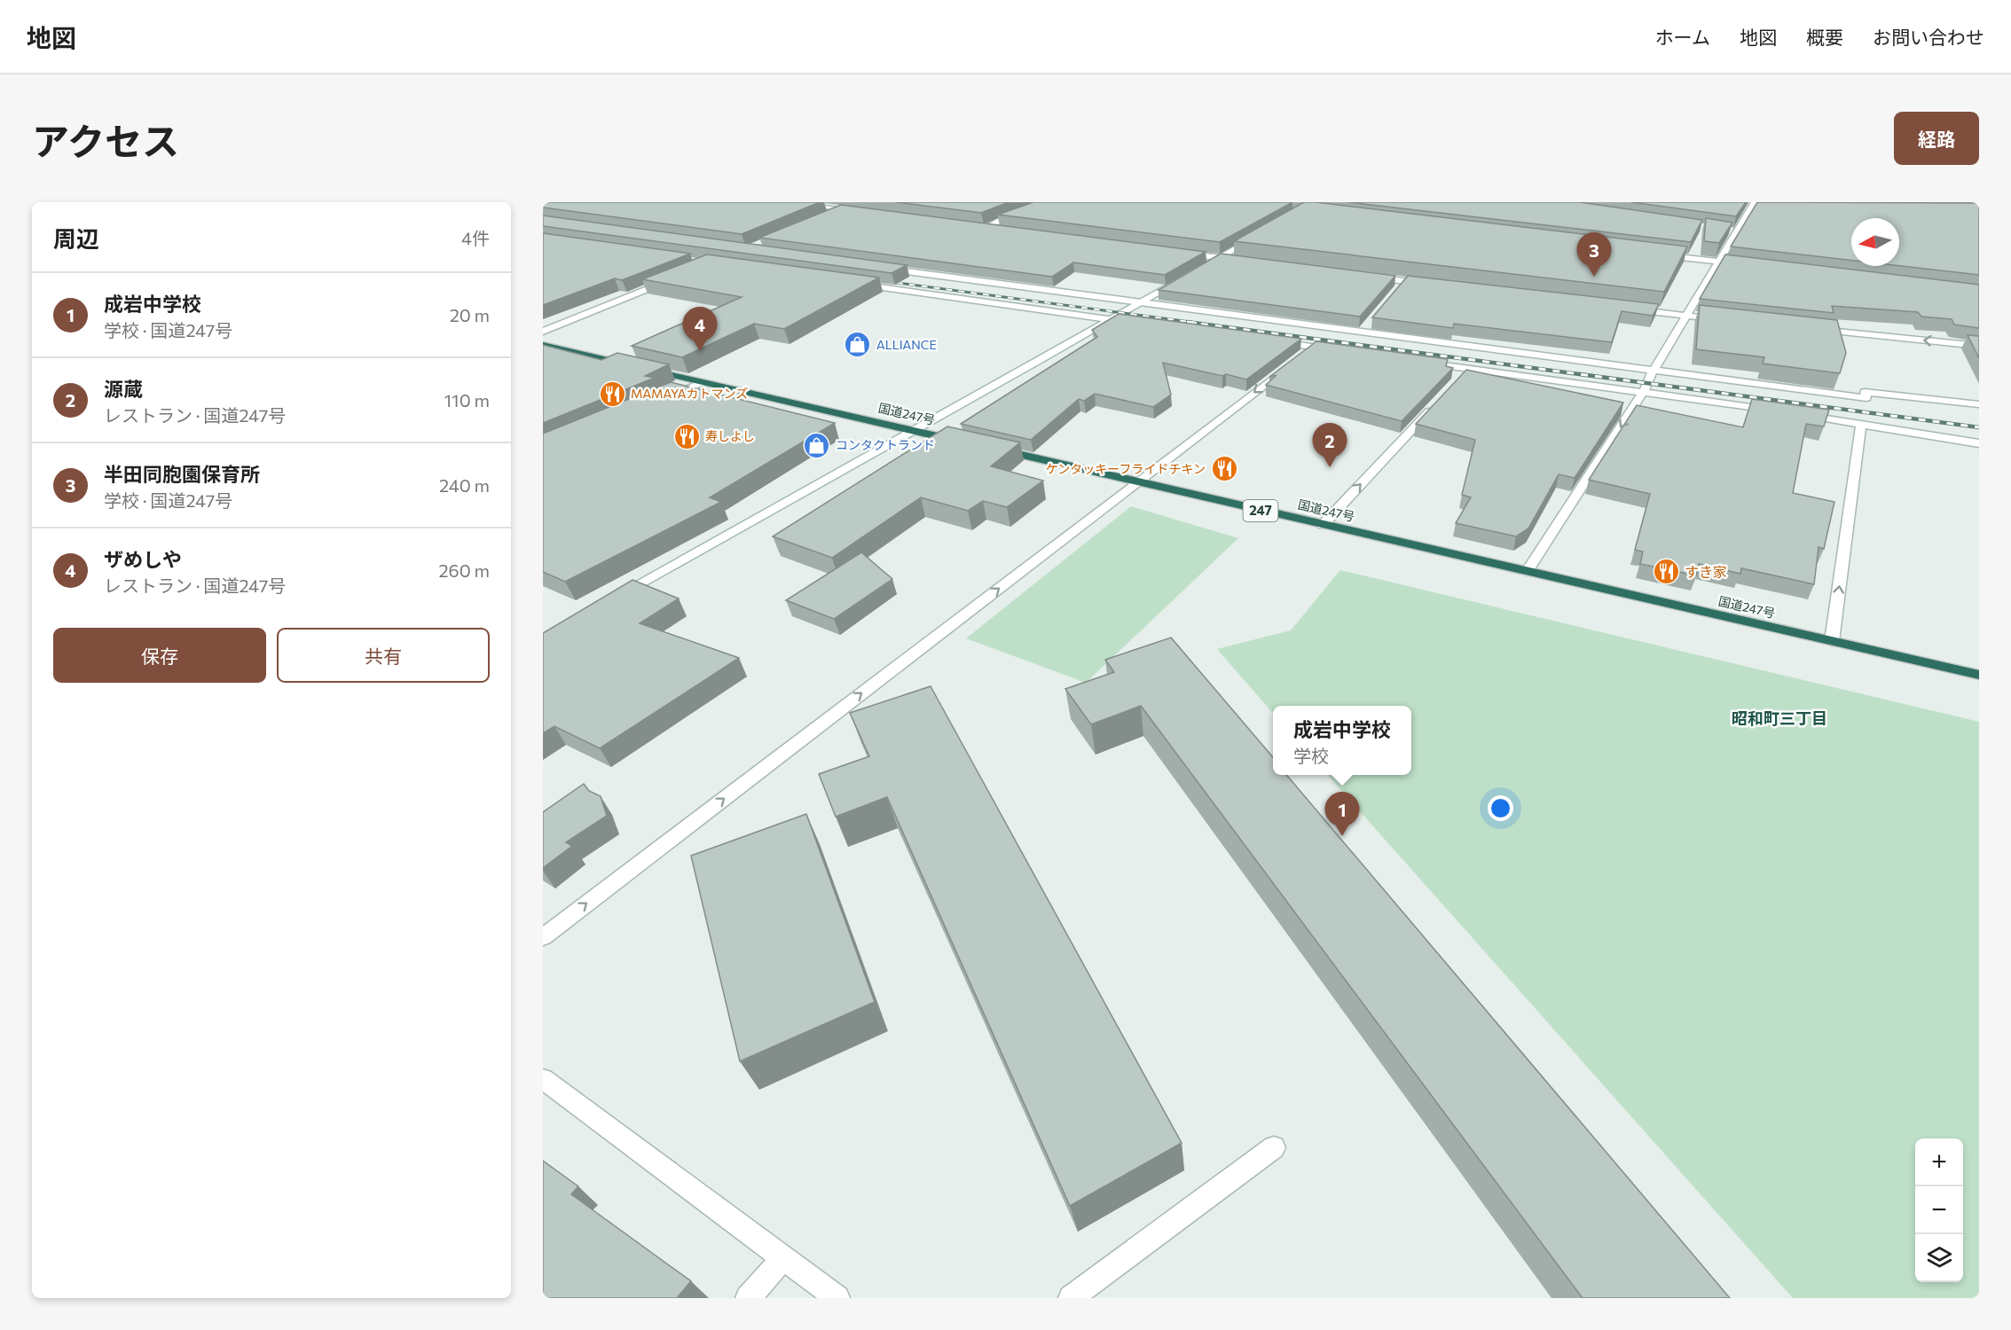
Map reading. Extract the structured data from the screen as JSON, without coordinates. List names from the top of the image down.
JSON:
{
  "streets": {
    "highway": ["国道247号", "247"]
  },
  "districts": ["昭和町三丁目"],
  "places": {
    "shop": ["ALLIANCE", "コンタクトランド"],
    "restaurant": [
      "MAMAYAカトマンズ",
      "寿しよし",
      "ケンタッキーフライドチキン",
      "すき家"
    ]
  },
  "north": "left",
  "page": {
    "header": "地図",
    "nav": [
      "ホーム",
      "地図",
      "概要",
      "お問い合わせ"
    ],
    "title": "アクセス",
    "buttons": [
      "経路",
      ["保存", "共有"]
    ],
    "heading": ["周辺", "4件"],
    "pins": [
      "3",
      "4",
      "2",
      "1"
    ],
    "list": [
      {
        "mark": "1",
        "name": "成岩中学校",
        "note": "学校 · 国道247号",
        "value": "20 m"
      },
      {
        "mark": "2",
        "name": "源蔵",
        "note": "レストラン · 国道247号",
        "value": "110 m"
      },
      {
        "mark": "3",
        "name": "半田同胞園保育所",
        "note": "学校 · 国道247号",
        "value": "240 m"
      },
      {
        "mark": "4",
        "name": "ザめしや",
        "note": "レストラン · 国道247号",
        "value": "260 m"
      }
    ],
    "popup": ["成岩中学校", "学校"],
    "map_buttons": ["+", "−"]
  }
}
